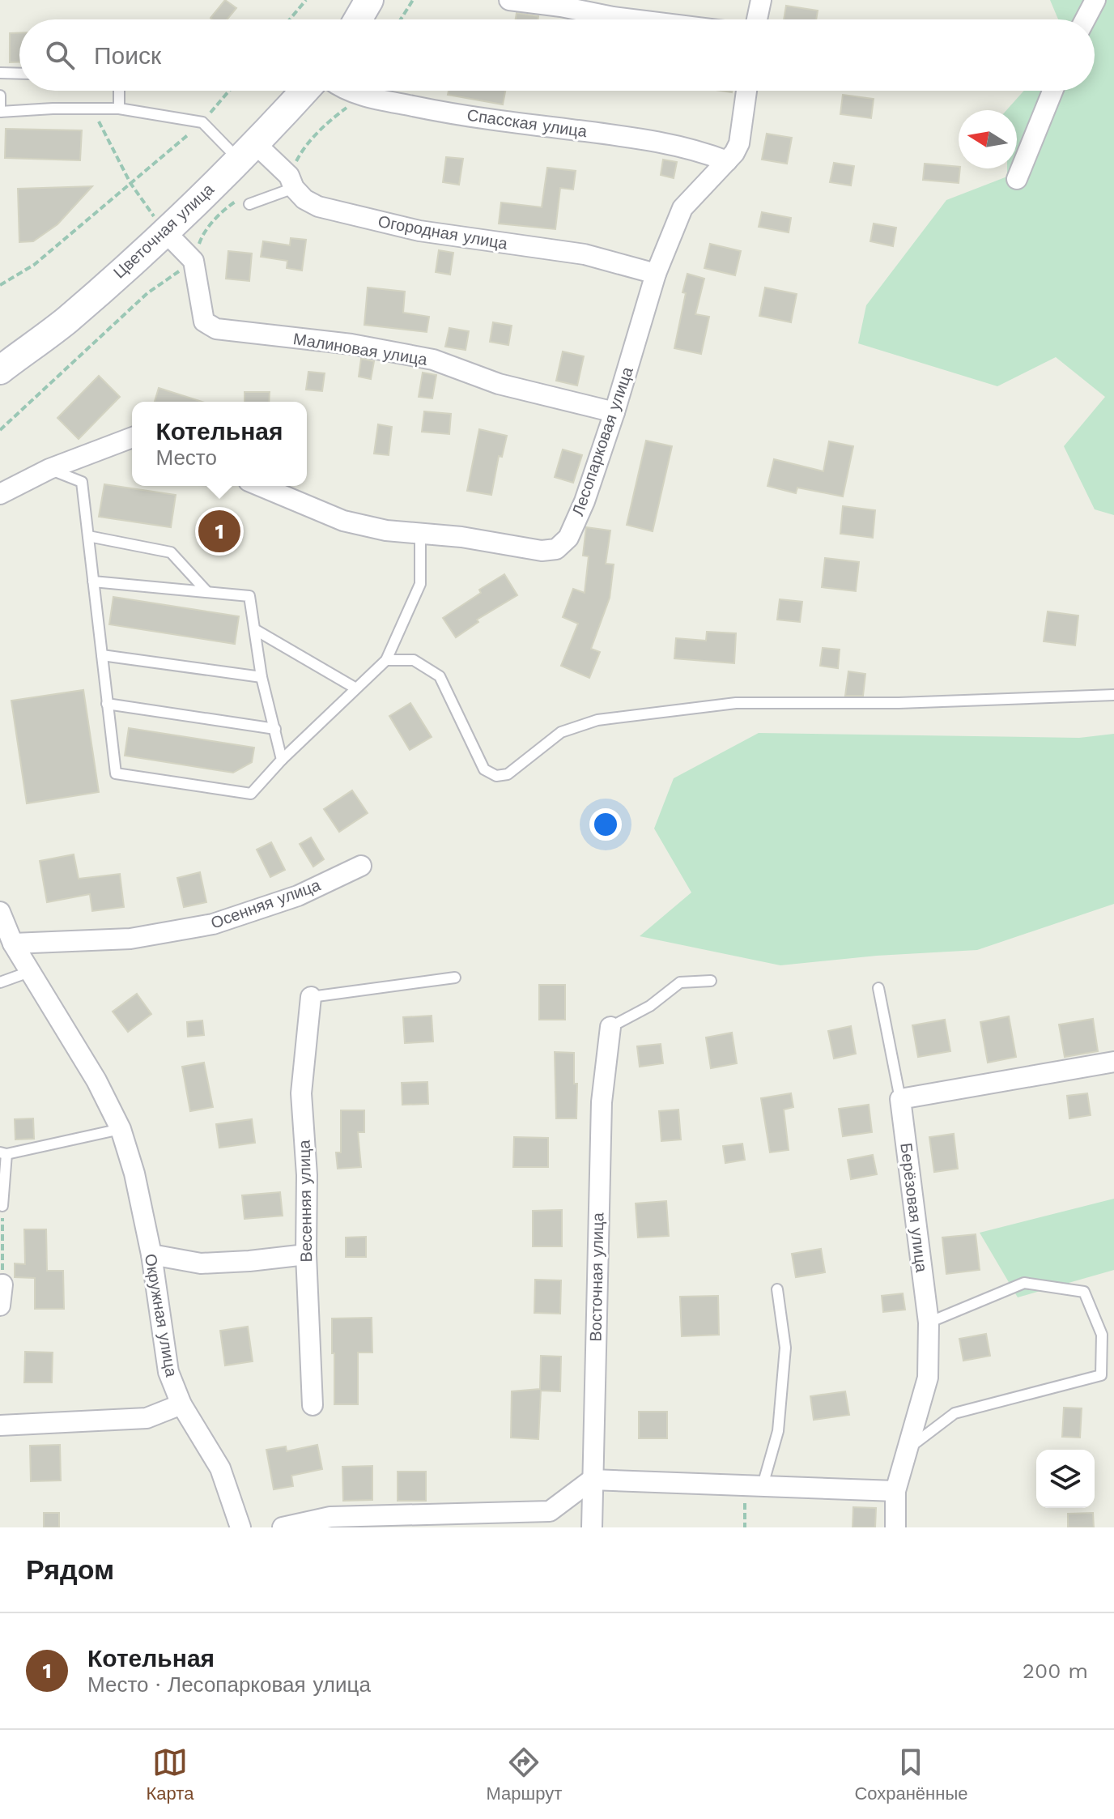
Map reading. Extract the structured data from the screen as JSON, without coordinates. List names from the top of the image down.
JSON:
{
  "streets": {
    "main road": ["Цветочная улица"],
    "street": [
      "Спасская улица",
      "Огородная улица",
      "Малиновая улица",
      "Лесопарковая улица",
      "Осенняя улица",
      "Весенняя улица",
      "Берёзовая улица",
      "Восточная улица",
      "Окружная улица"
    ]
  },
  "crossings": [
    ["Спасская улица", "Лесопарковая улица"],
    ["Цветочная улица", "Огородная улица"],
    ["Цветочная улица", "Малиновая улица"],
    ["Огородная улица", "Лесопарковая улица"],
    ["Малиновая улица", "Лесопарковая улица"]
  ],
  "north": "left",
  "page": {
    "search": "Поиск",
    "popup": ["Котельная", "Место"],
    "pins": "1",
    "heading": "Рядом",
    "list": [
      {
        "mark": "1",
        "name": "Котельная",
        "note": "Место · Лесопарковая улица",
        "value": "200 m"
      }
    ],
    "nav": ["Карта", "Маршрут", "Сохранённые"]
  }
}
